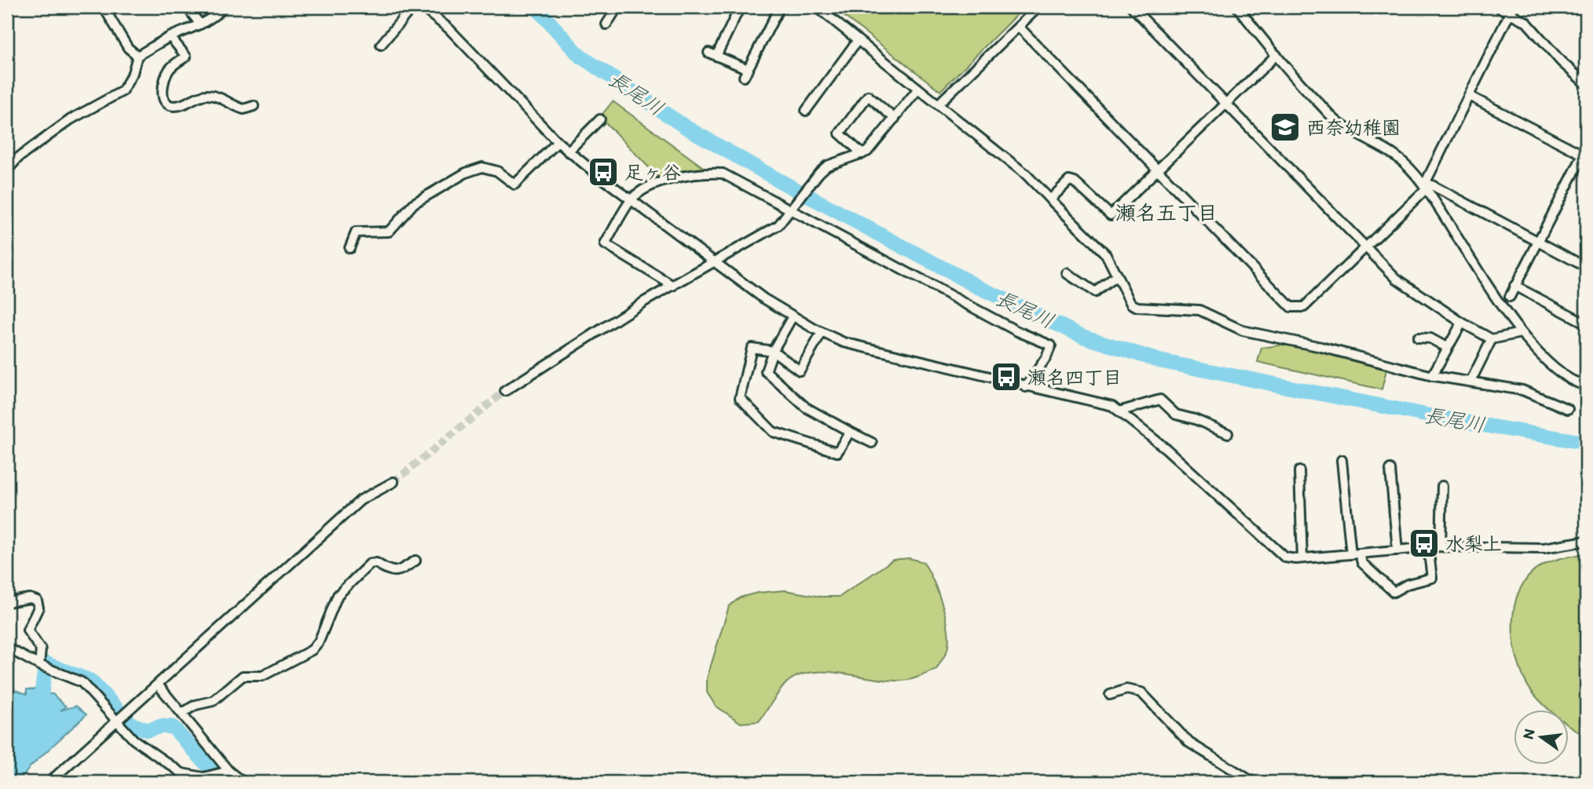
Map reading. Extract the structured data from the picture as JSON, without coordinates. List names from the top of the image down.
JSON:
{
  "districts": ["瀬名五丁目"],
  "water": ["長尾川"],
  "places": {
    "school or university": ["西奈幼稚園"],
    "bus stop": ["足ヶ谷", "瀬名四丁目", "水梨上"]
  },
  "north": "left"
}
